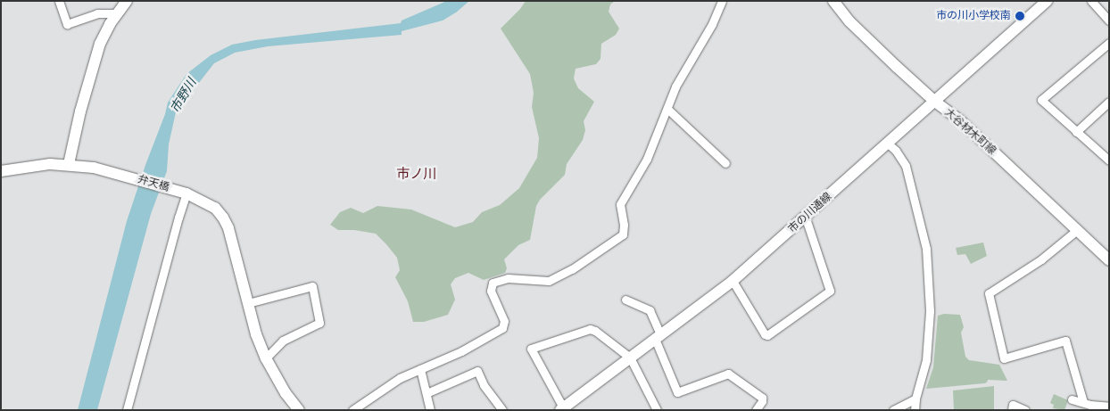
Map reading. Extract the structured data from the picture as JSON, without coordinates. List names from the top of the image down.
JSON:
{
  "streets": {
    "street": ["大谷材木町線", "弁天橋", "市の川通線"]
  },
  "crossings": [
    ["大谷材木町線", "市の川通線"]
  ],
  "districts": ["市ノ川"],
  "water": ["市野川"],
  "places": ["市の川小学校南"]
}
